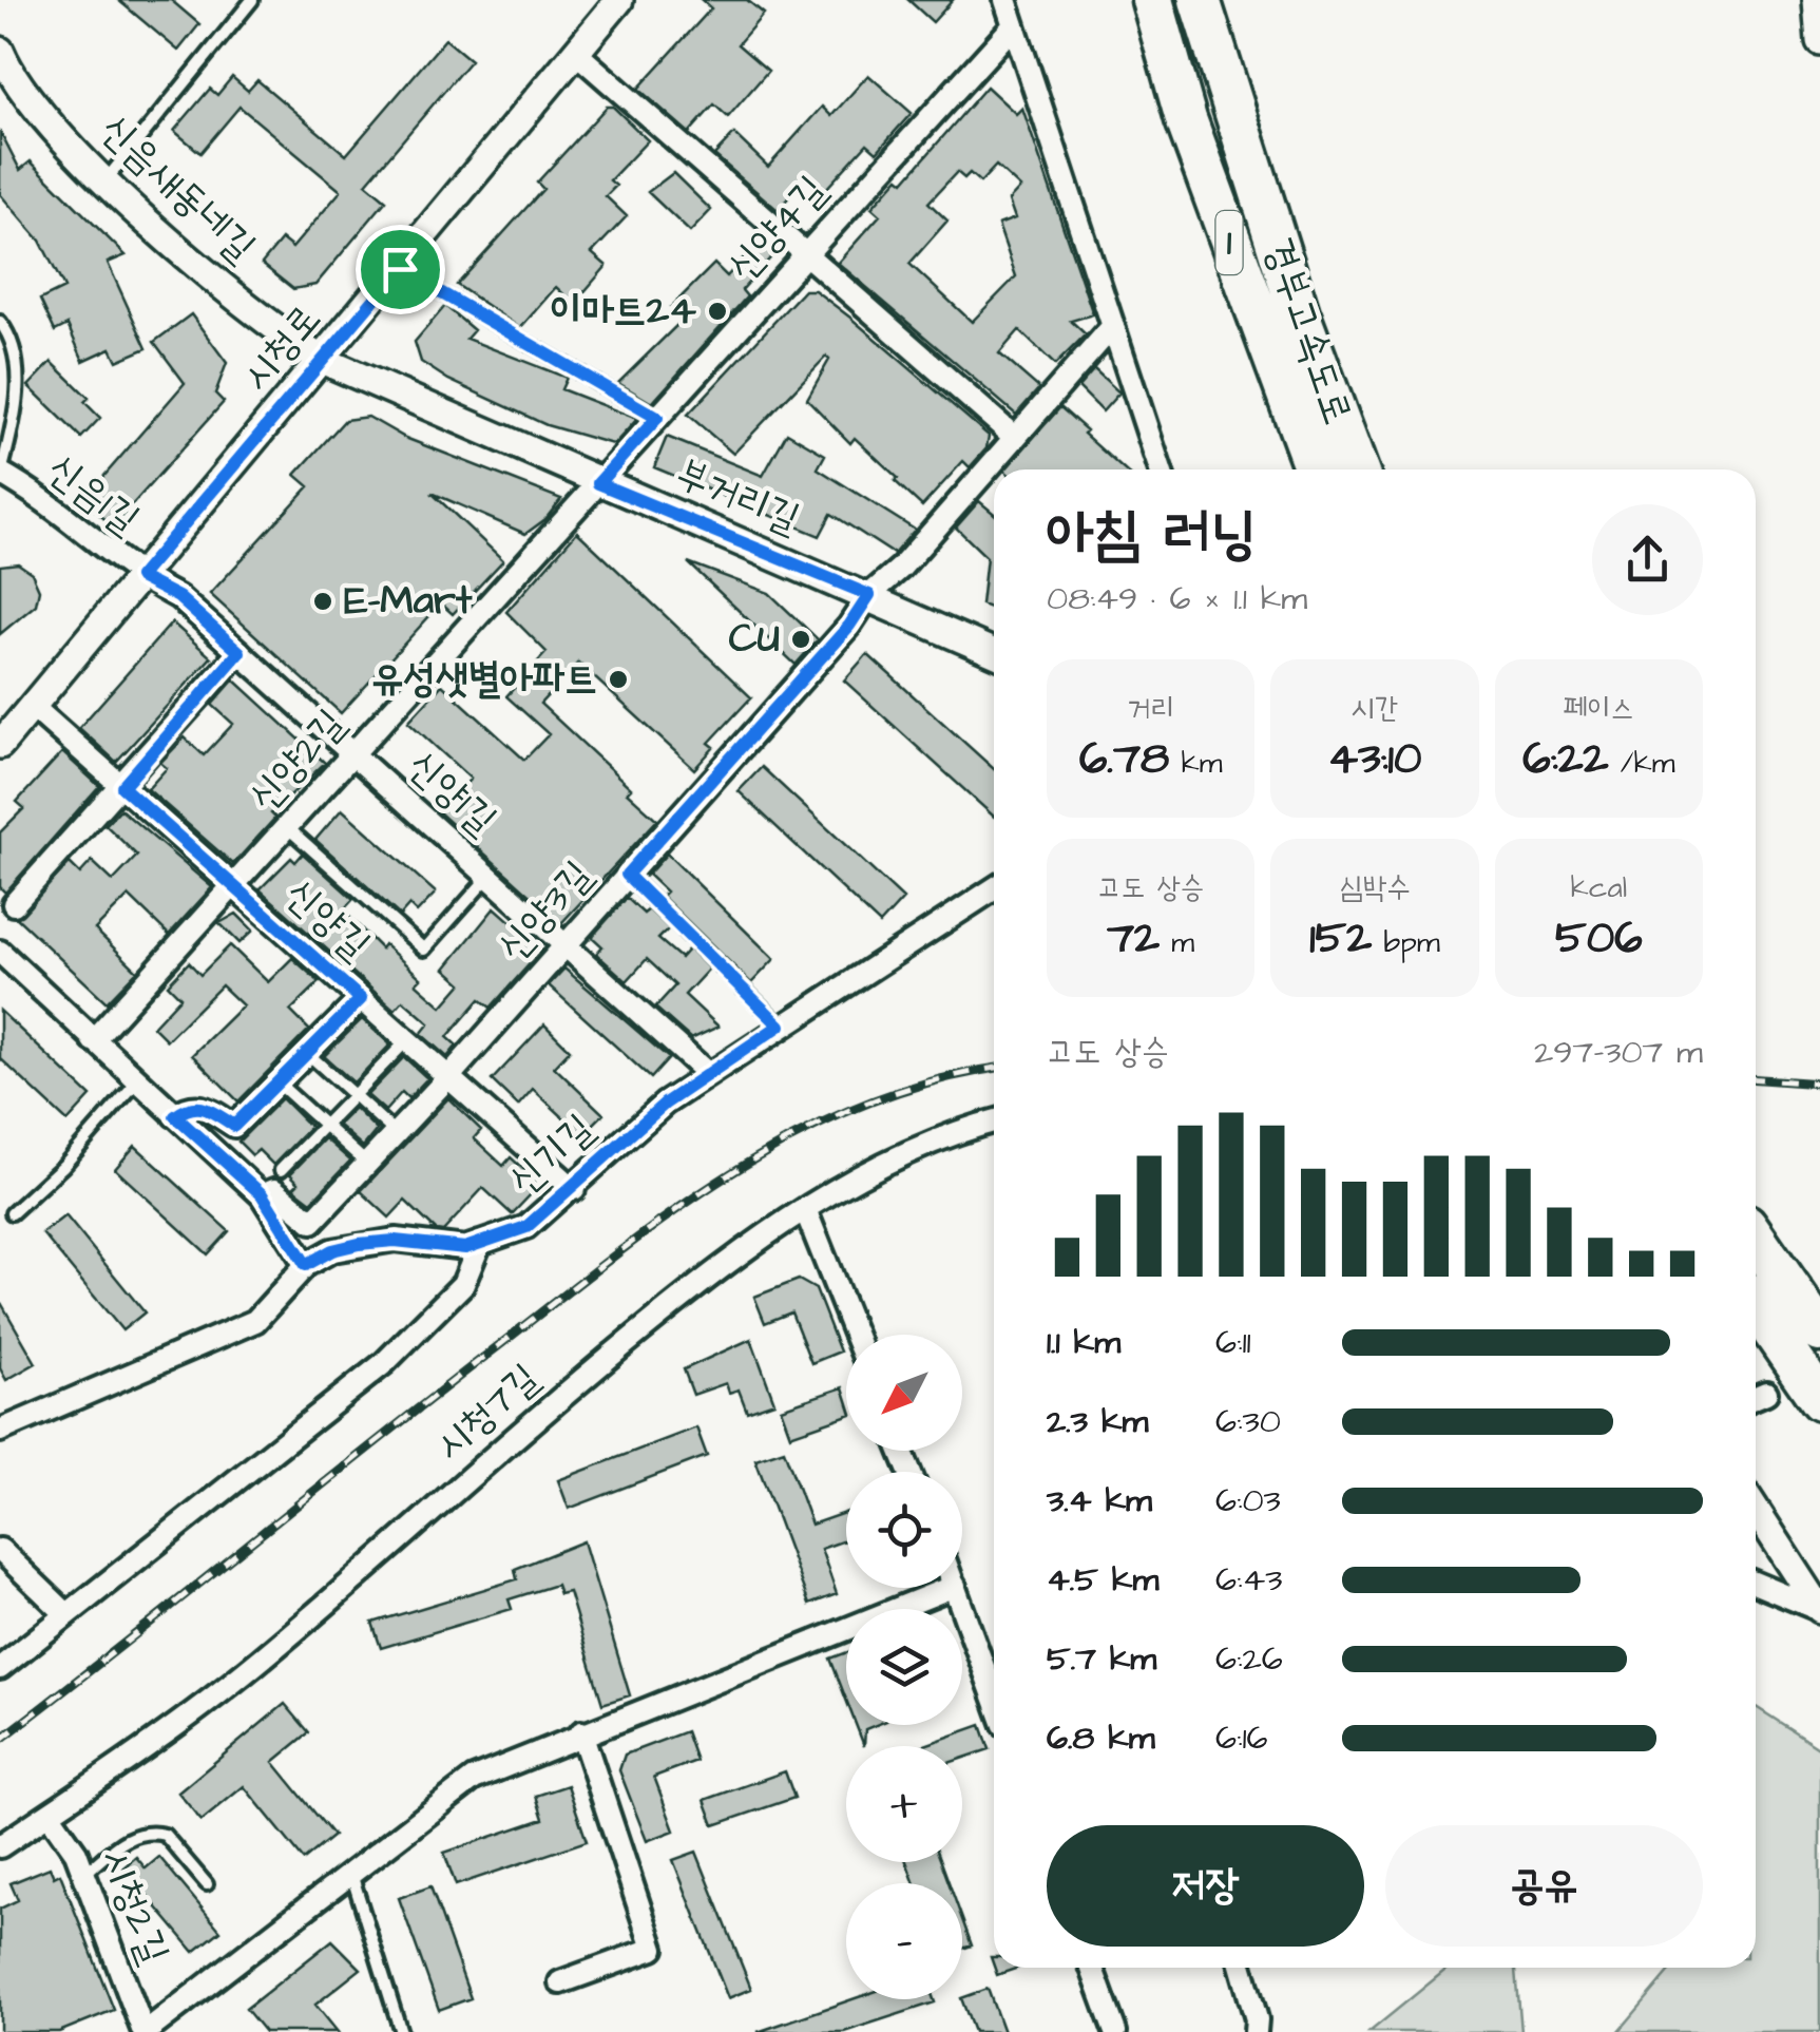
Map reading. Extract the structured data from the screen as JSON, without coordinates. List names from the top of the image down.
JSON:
{
  "streets": {
    "highway": ["1", "경부고속도로"],
    "street": [
      "신음새동네길",
      "신양4길",
      "시청로",
      "신음1길",
      "부거리길",
      "신양2길",
      "신양1길",
      "신양3길",
      "신양길",
      "신기길",
      "시청7길",
      "시청2길"
    ]
  },
  "crossings": [
    ["신음새동네길", "시청로"],
    ["신음새동네길", "부거리길"],
    ["신양4길", "부거리길"],
    ["신양4길", "신양2길"],
    ["시청로", "신음1길"],
    ["시청로", "부거리길"],
    ["시청로", "신양1길"],
    ["시청로", "신양길"],
    ["신음1길", "신양1길"],
    ["부거리길", "신양2길"],
    ["부거리길", "신양3길"],
    ["신양2길", "신양1길"],
    ["신양2길", "신양길"],
    ["신양1길", "신양3길"],
    ["신양1길", "신기길"],
    ["신양3길", "신양길"],
    ["신양길", "신기길"],
    ["시청7길", "시청2길"]
  ],
  "places": [
    "이마트24",
    "E-Mart",
    "CU",
    "유성샛별아파트"
  ],
  "north": "bottom left",
  "page": {
    "heading": ["아침 러닝", "08:49 · 6 × 1.1 km"],
    "stats": [
      ["거리", "6.78 km"],
      ["시간", "43:10"],
      ["페이스", "6:22 /km"],
      ["고도 상승", "72 m"],
      ["심박수", "152 bpm"],
      ["kcal", "506"]
    ],
    "chart": ["고도 상승", "297–307 m"],
    "list": [
      {
        "name": "1.1 km",
        "note": "6:11"
      },
      {
        "name": "2.3 km",
        "note": "6:30"
      },
      {
        "name": "3.4 km",
        "note": "6:03"
      },
      {
        "name": "4.5 km",
        "note": "6:43"
      },
      {
        "name": "5.7 km",
        "note": "6:26"
      },
      {
        "name": "6.8 km",
        "note": "6:16"
      }
    ],
    "map_buttons": ["+", "−"],
    "buttons": ["저장", "공유"]
  }
}
